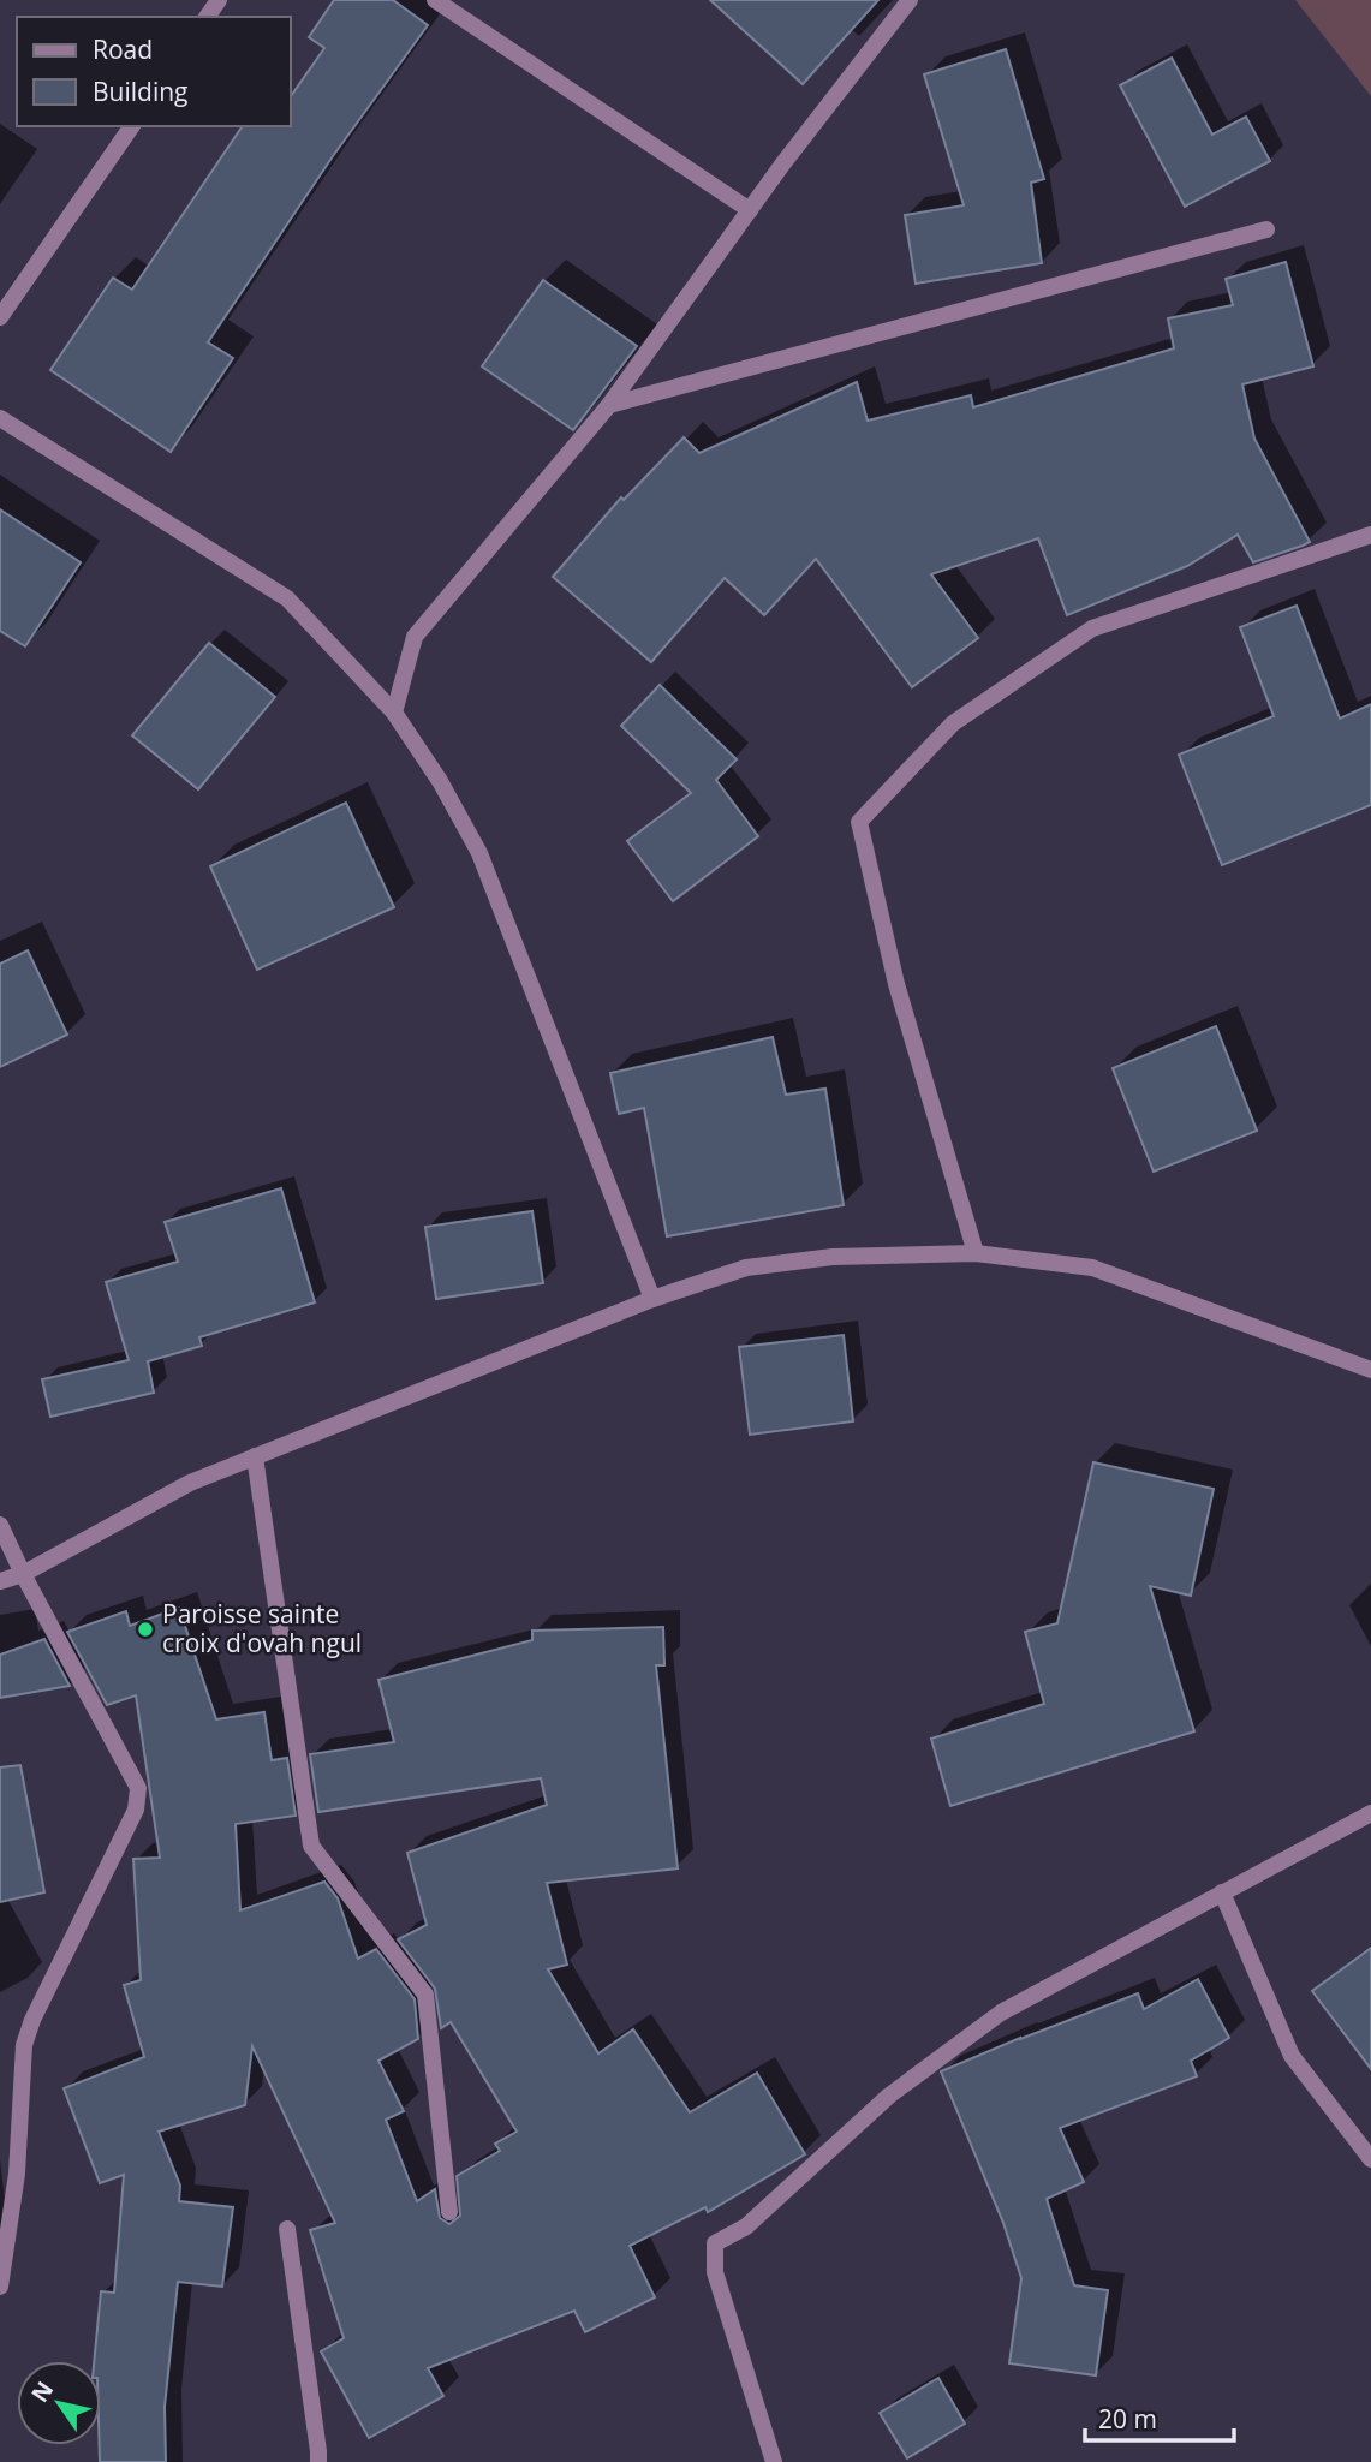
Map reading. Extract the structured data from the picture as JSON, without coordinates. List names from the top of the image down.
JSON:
{
  "places": ["Paroisse sainte croix d'ovah ngul"],
  "legend": ["Road", "Building"],
  "scale_bar": "20 m",
  "north": "top left"
}
